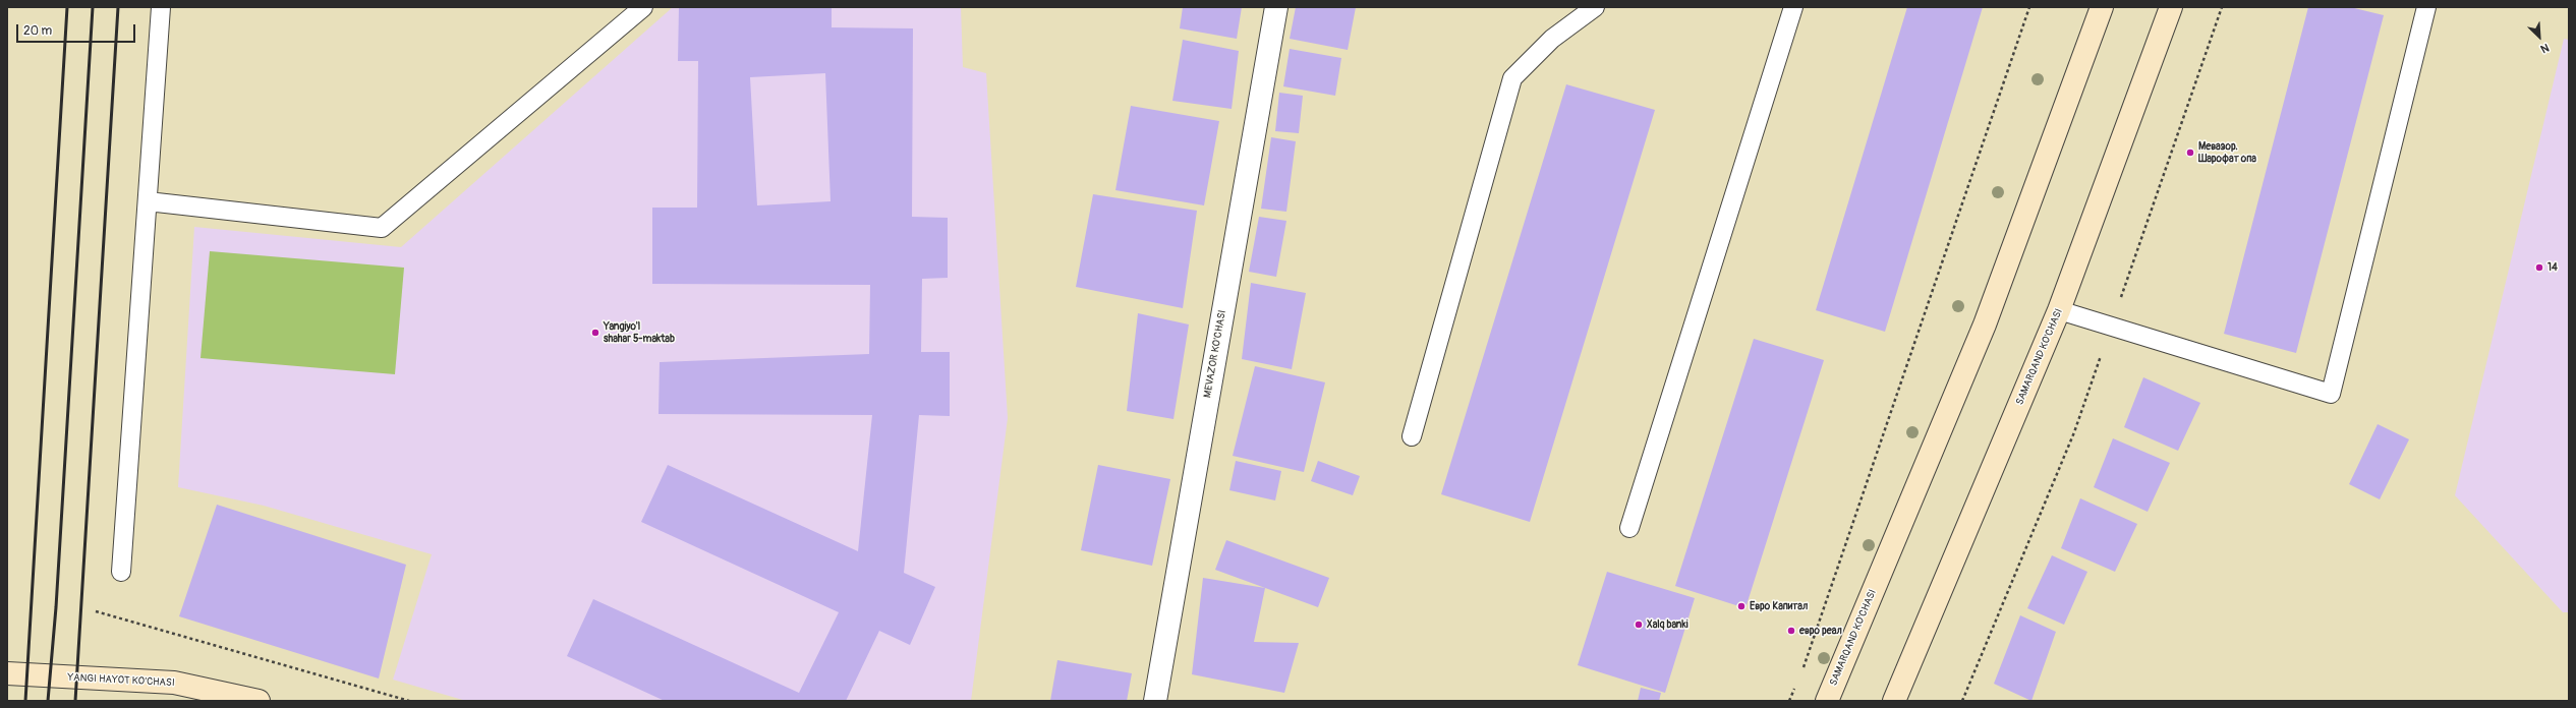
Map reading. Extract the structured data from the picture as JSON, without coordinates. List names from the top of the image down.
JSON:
{
  "streets": {
    "main road": ["SAMARQAND KO'CHASI", "YANGI HAYOT KO'CHASI"],
    "street": ["MEVAZOR KO'CHASI"]
  },
  "places": [
    "Мевазор. Шарофат опа",
    "14",
    "Yangiyo'l shahar 5-maktab",
    "Евро Капитал",
    "Xalq banki",
    "евро реал"
  ],
  "scale_bar": "20 m",
  "north": "bottom right"
}
